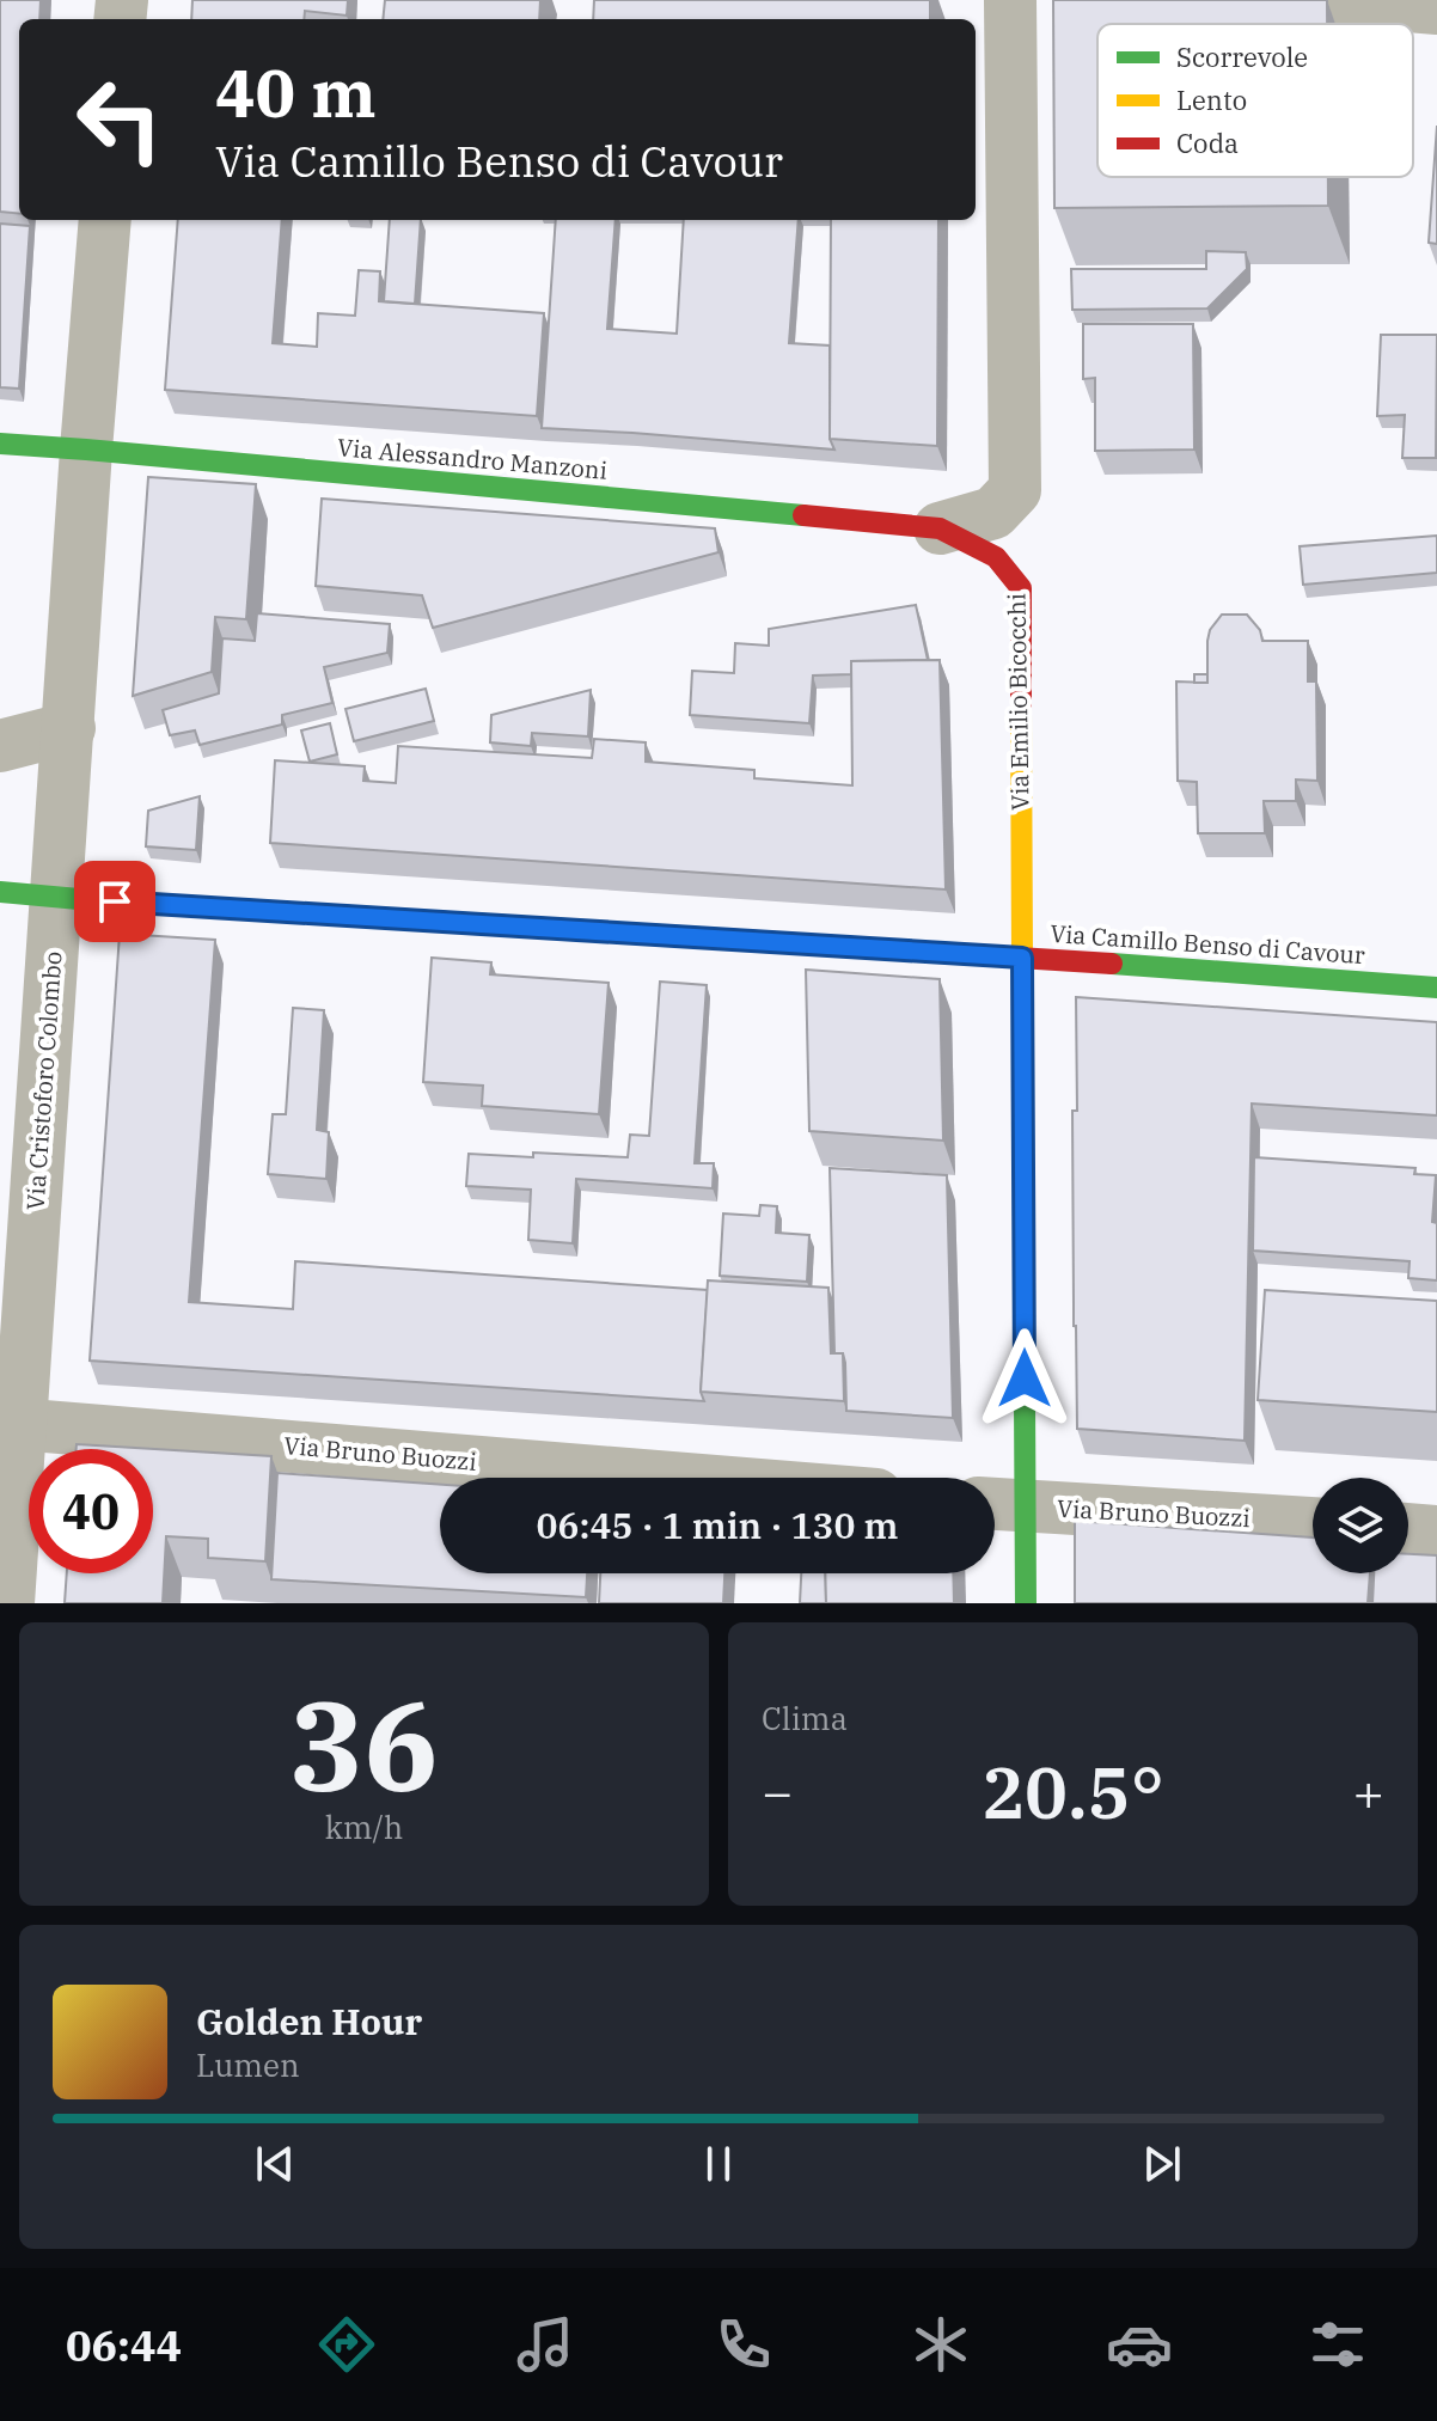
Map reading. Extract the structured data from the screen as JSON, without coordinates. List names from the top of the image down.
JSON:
{
  "streets": {
    "street": [
      "Via Alessandro Manzoni",
      "Via Emilio Bicocchi",
      "Via Camillo Benso di Cavour",
      "Via Cristoforo Colombo",
      "Via Bruno Buozzi"
    ]
  },
  "crossings": [
    ["Via Alessandro Manzoni", "Via Emilio Bicocchi"],
    ["Via Alessandro Manzoni", "Via Cristoforo Colombo"],
    ["Via Emilio Bicocchi", "Via Camillo Benso di Cavour"],
    ["Via Emilio Bicocchi", "Via Bruno Buozzi"],
    ["Via Camillo Benso di Cavour", "Via Cristoforo Colombo"],
    ["Via Cristoforo Colombo", "Via Bruno Buozzi"]
  ],
  "legend": ["Scorrevole", "Lento", "Coda"],
  "page": {
    "turn": ["40 m", "Via Camillo Benso di Cavour"],
    "limit": "40",
    "trip": "06:45 · 1 min · 130 m",
    "tile": [
      ["36", "km/h"],
      "Clima"
    ],
    "heat": ["−", "20.5°", "+"],
    "song": ["Golden Hour", "Lumen"],
    "tabs": "06:44"
  }
}
